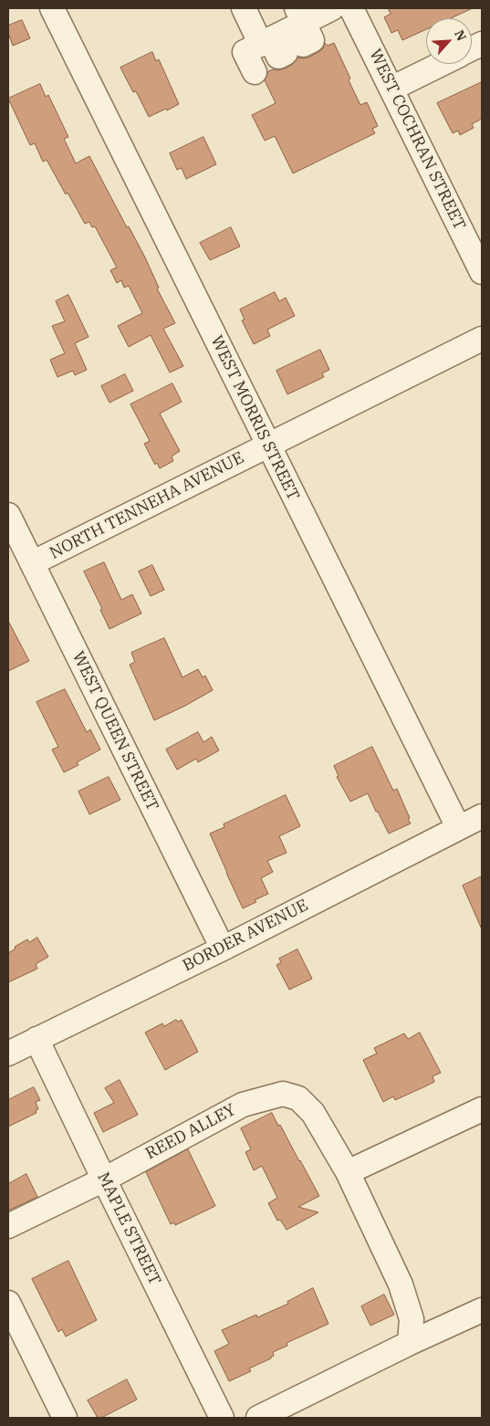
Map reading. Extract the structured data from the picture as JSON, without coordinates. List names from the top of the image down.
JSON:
{
  "streets": {
    "street": [
      "WEST COCHRAN STREET",
      "WEST MORRIS STREET",
      "NORTH TENNEHA AVENUE",
      "WEST QUEEN STREET",
      "BORDER AVENUE",
      "REED ALLEY",
      "MAPLE STREET"
    ]
  },
  "crossings": [
    ["WEST MORRIS STREET", "NORTH TENNEHA AVENUE"],
    ["WEST MORRIS STREET", "BORDER AVENUE"],
    ["NORTH TENNEHA AVENUE", "WEST QUEEN STREET"],
    ["WEST QUEEN STREET", "BORDER AVENUE"],
    ["BORDER AVENUE", "MAPLE STREET"],
    ["REED ALLEY", "MAPLE STREET"]
  ],
  "north": "top right"
}
